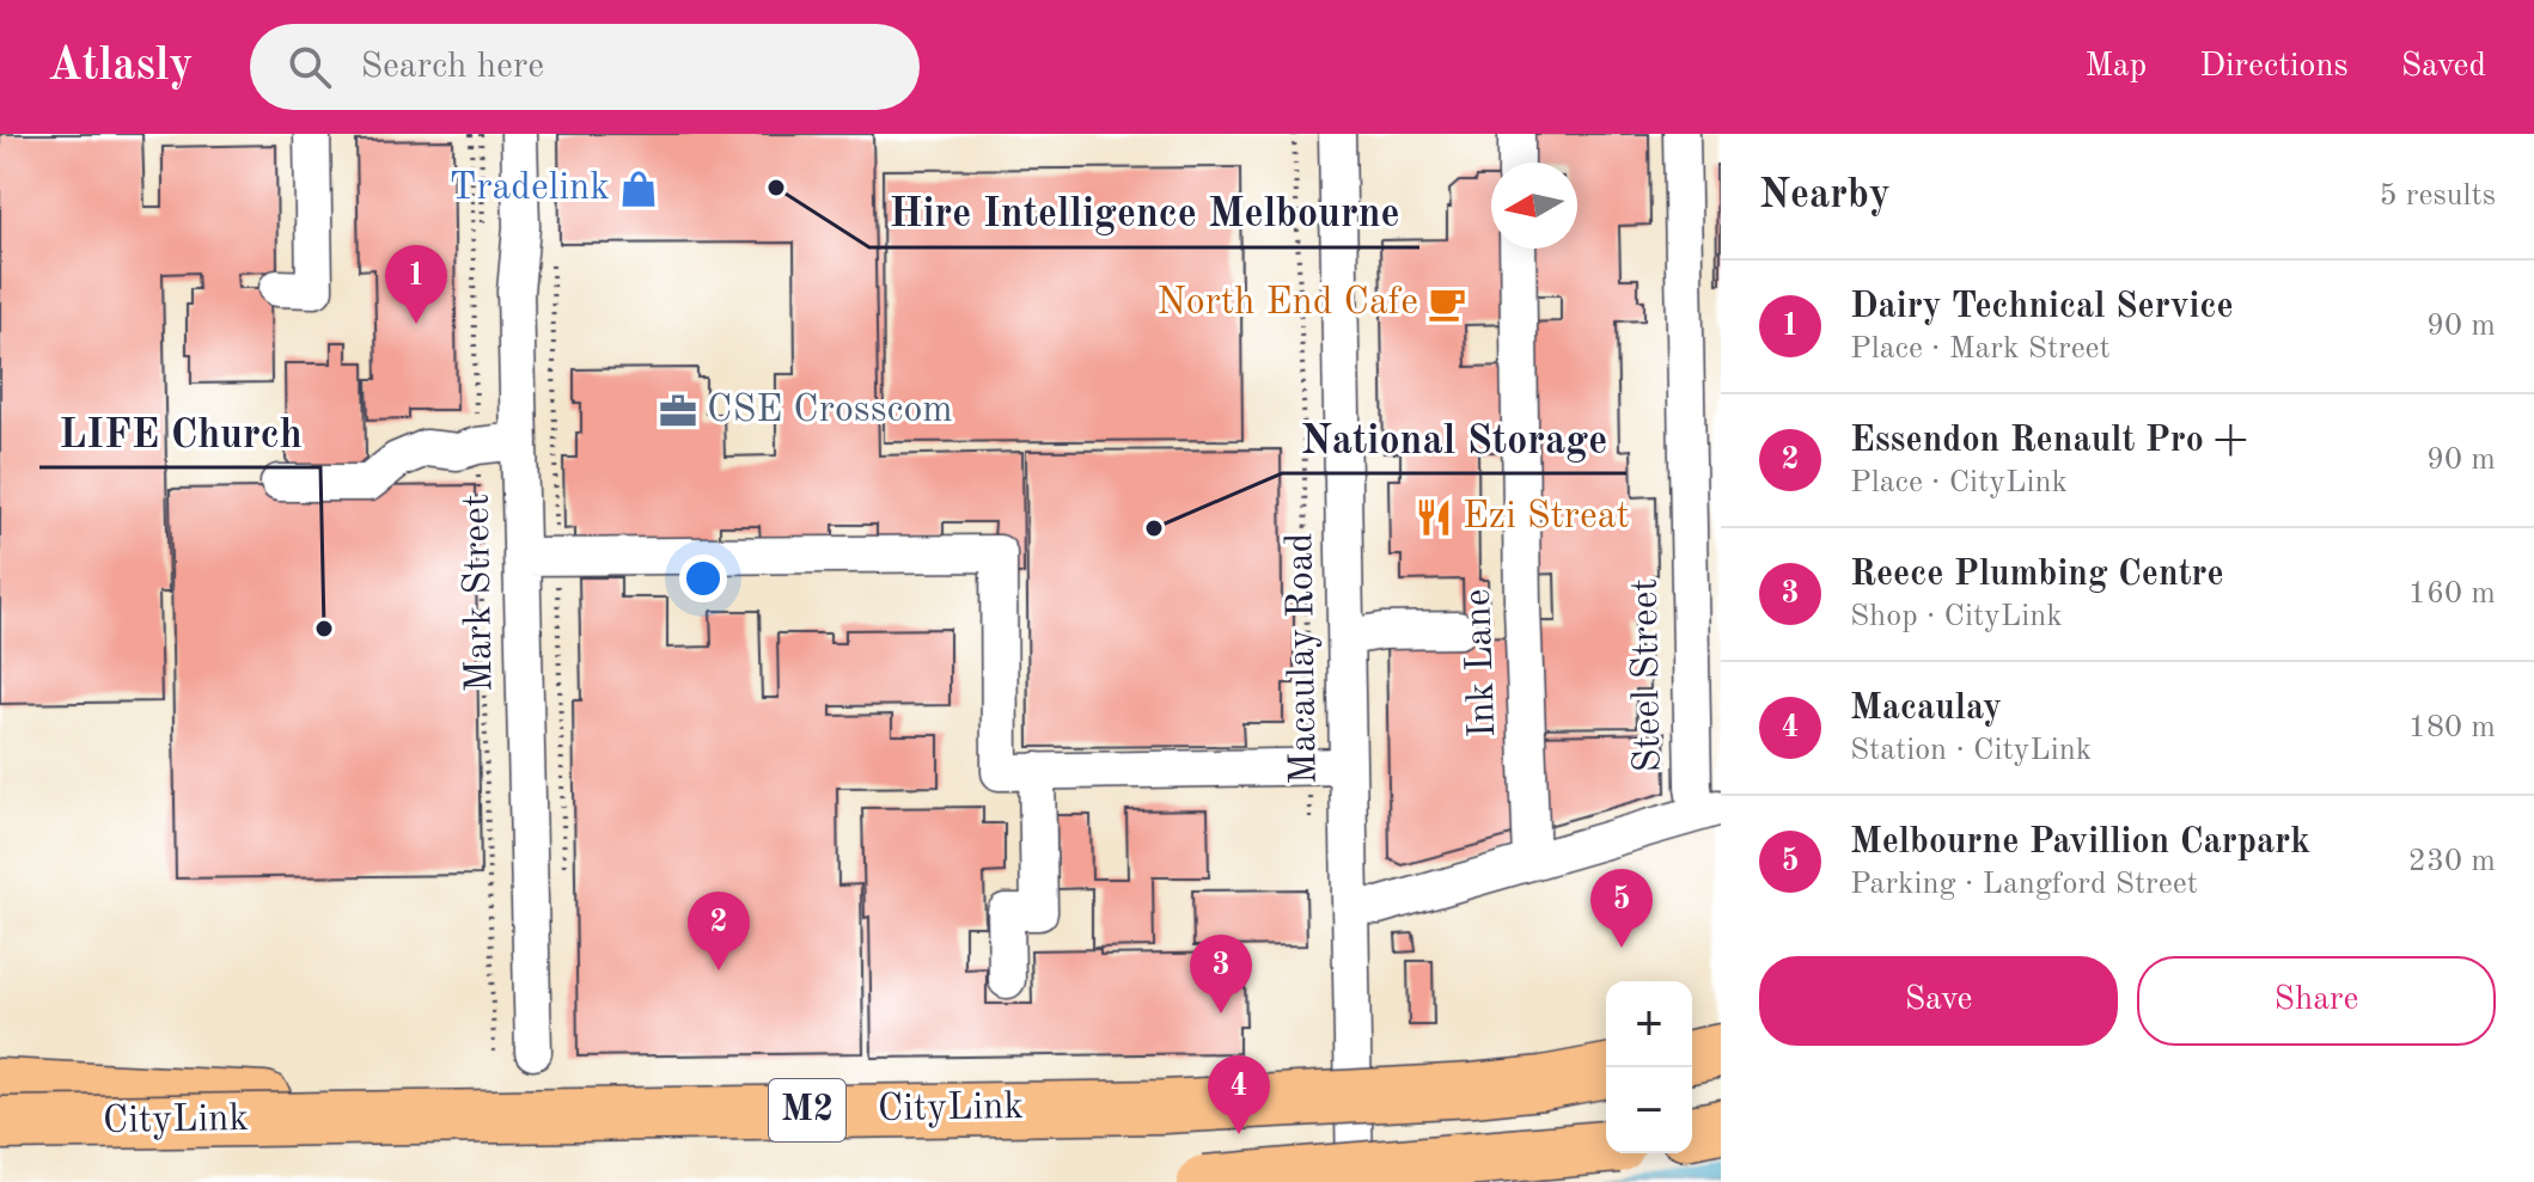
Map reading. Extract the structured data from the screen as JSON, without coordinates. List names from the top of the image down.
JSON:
{
  "streets": {
    "highway": ["CityLink", "M2"],
    "street": [
      "Mark Street",
      "Macaulay Road",
      "Ink Lane",
      "Steel Street"
    ]
  },
  "places": {
    "other": ["Hire Intelligence Melbourne", "National Storage", "LIFE Church"],
    "shop": ["Tradelink"],
    "cafe": ["North End Cafe"],
    "office": ["CSE Crosscom"],
    "restaurant": ["Ezi Streat"]
  },
  "north": "left",
  "page": {
    "header": "Atlasly",
    "search": "Search here",
    "nav": ["Map", "Directions", "Saved"],
    "heading": ["Nearby", "5 results"],
    "pins": [
      "1",
      "5",
      "2",
      "3",
      "4"
    ],
    "list": [
      {
        "mark": "1",
        "name": "Dairy Technical Service",
        "note": "Place · Mark Street",
        "value": "90 m"
      },
      {
        "mark": "2",
        "name": "Essendon Renault Pro +",
        "note": "Place · CityLink",
        "value": "90 m"
      },
      {
        "mark": "3",
        "name": "Reece Plumbing Centre",
        "note": "Shop · CityLink",
        "value": "160 m"
      },
      {
        "mark": "4",
        "name": "Macaulay",
        "note": "Station · CityLink",
        "value": "180 m"
      },
      {
        "mark": "5",
        "name": "Melbourne Pavillion Carpark",
        "note": "Parking · Langford Street",
        "value": "230 m"
      }
    ],
    "buttons": ["Save", "Share"],
    "map_buttons": ["+", "−"]
  }
}
